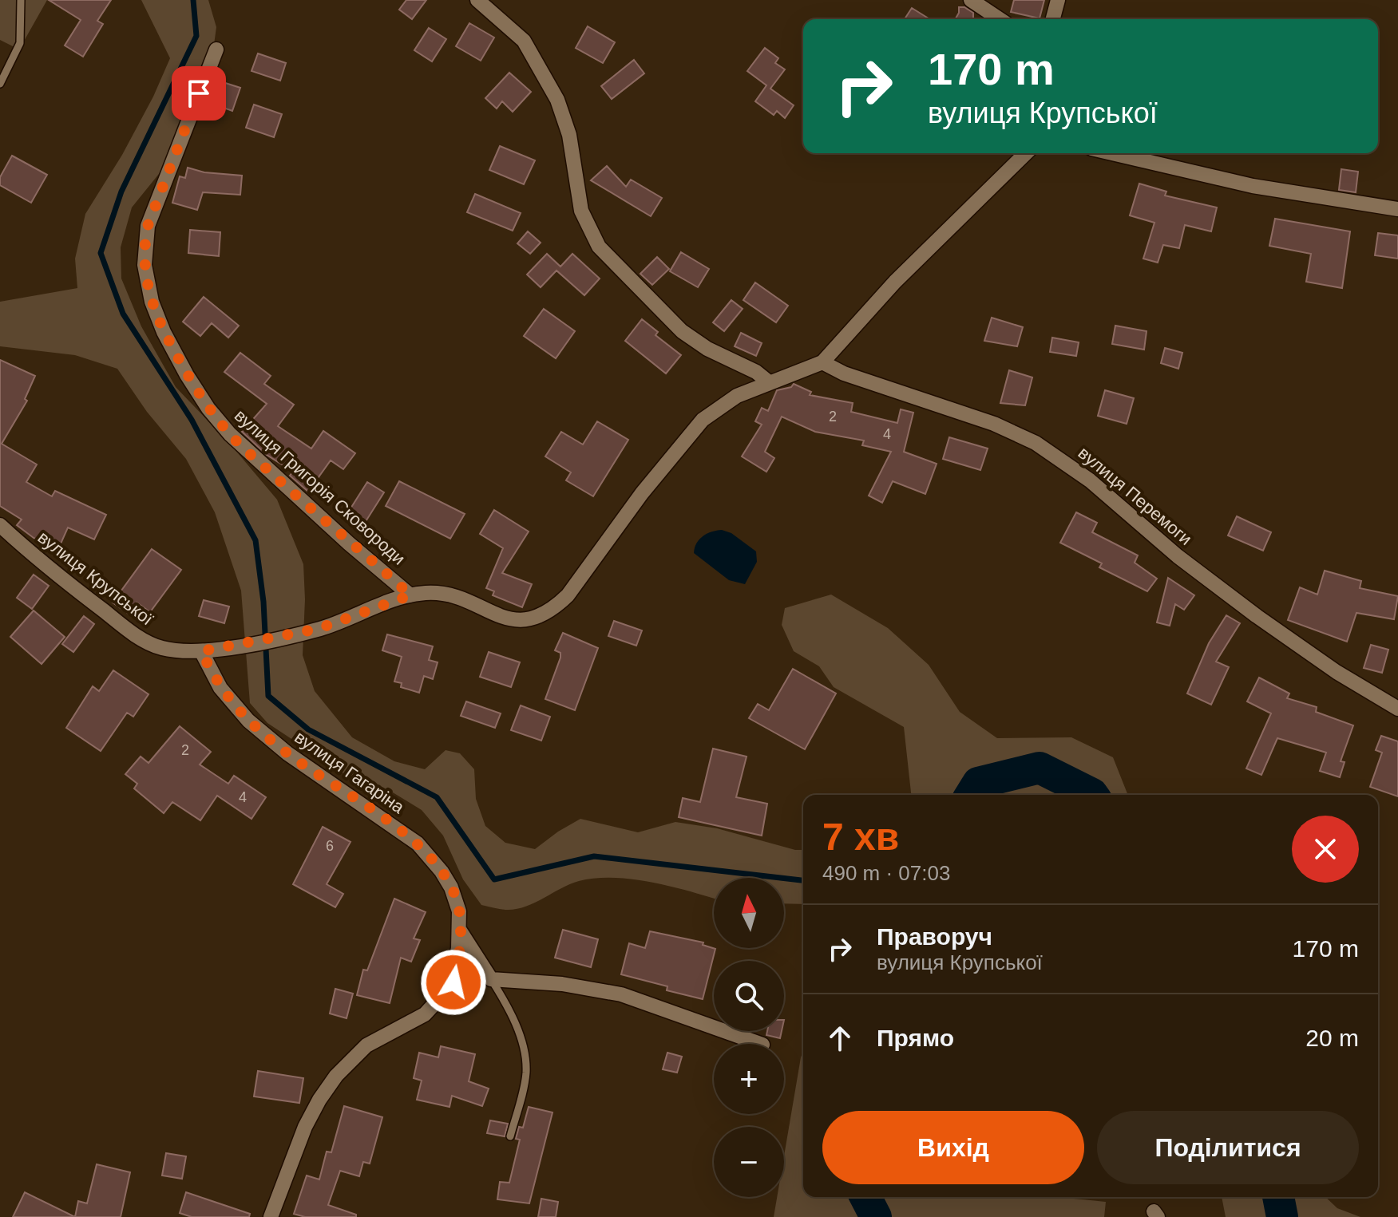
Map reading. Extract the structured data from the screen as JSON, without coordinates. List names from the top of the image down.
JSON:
{
  "streets": {
    "street": [
      "вулиця Григорія Сковороди",
      "вулиця Перемоги",
      "вулиця Крупської",
      "вулиця Гагаріна"
    ]
  },
  "crossings": [
    ["вулиця Григорія Сковороди", "вулиця Крупської"],
    ["вулиця Крупської", "вулиця Гагаріна"]
  ],
  "house_numbers": [
    "2",
    "4",
    "2",
    "4",
    "6"
  ],
  "north": "top",
  "page": {
    "turn": ["170 m", "вулиця Крупської"],
    "heading": ["7 хв", "490 m · 07:03"],
    "map_buttons": ["+", "−"],
    "list": [
      {
        "name": "Праворуч",
        "note": "вулиця Крупської",
        "value": "170 m"
      },
      {
        "name": "Прямо",
        "value": "20 m"
      }
    ],
    "buttons": ["Вихід", "Поділитися"]
  }
}
